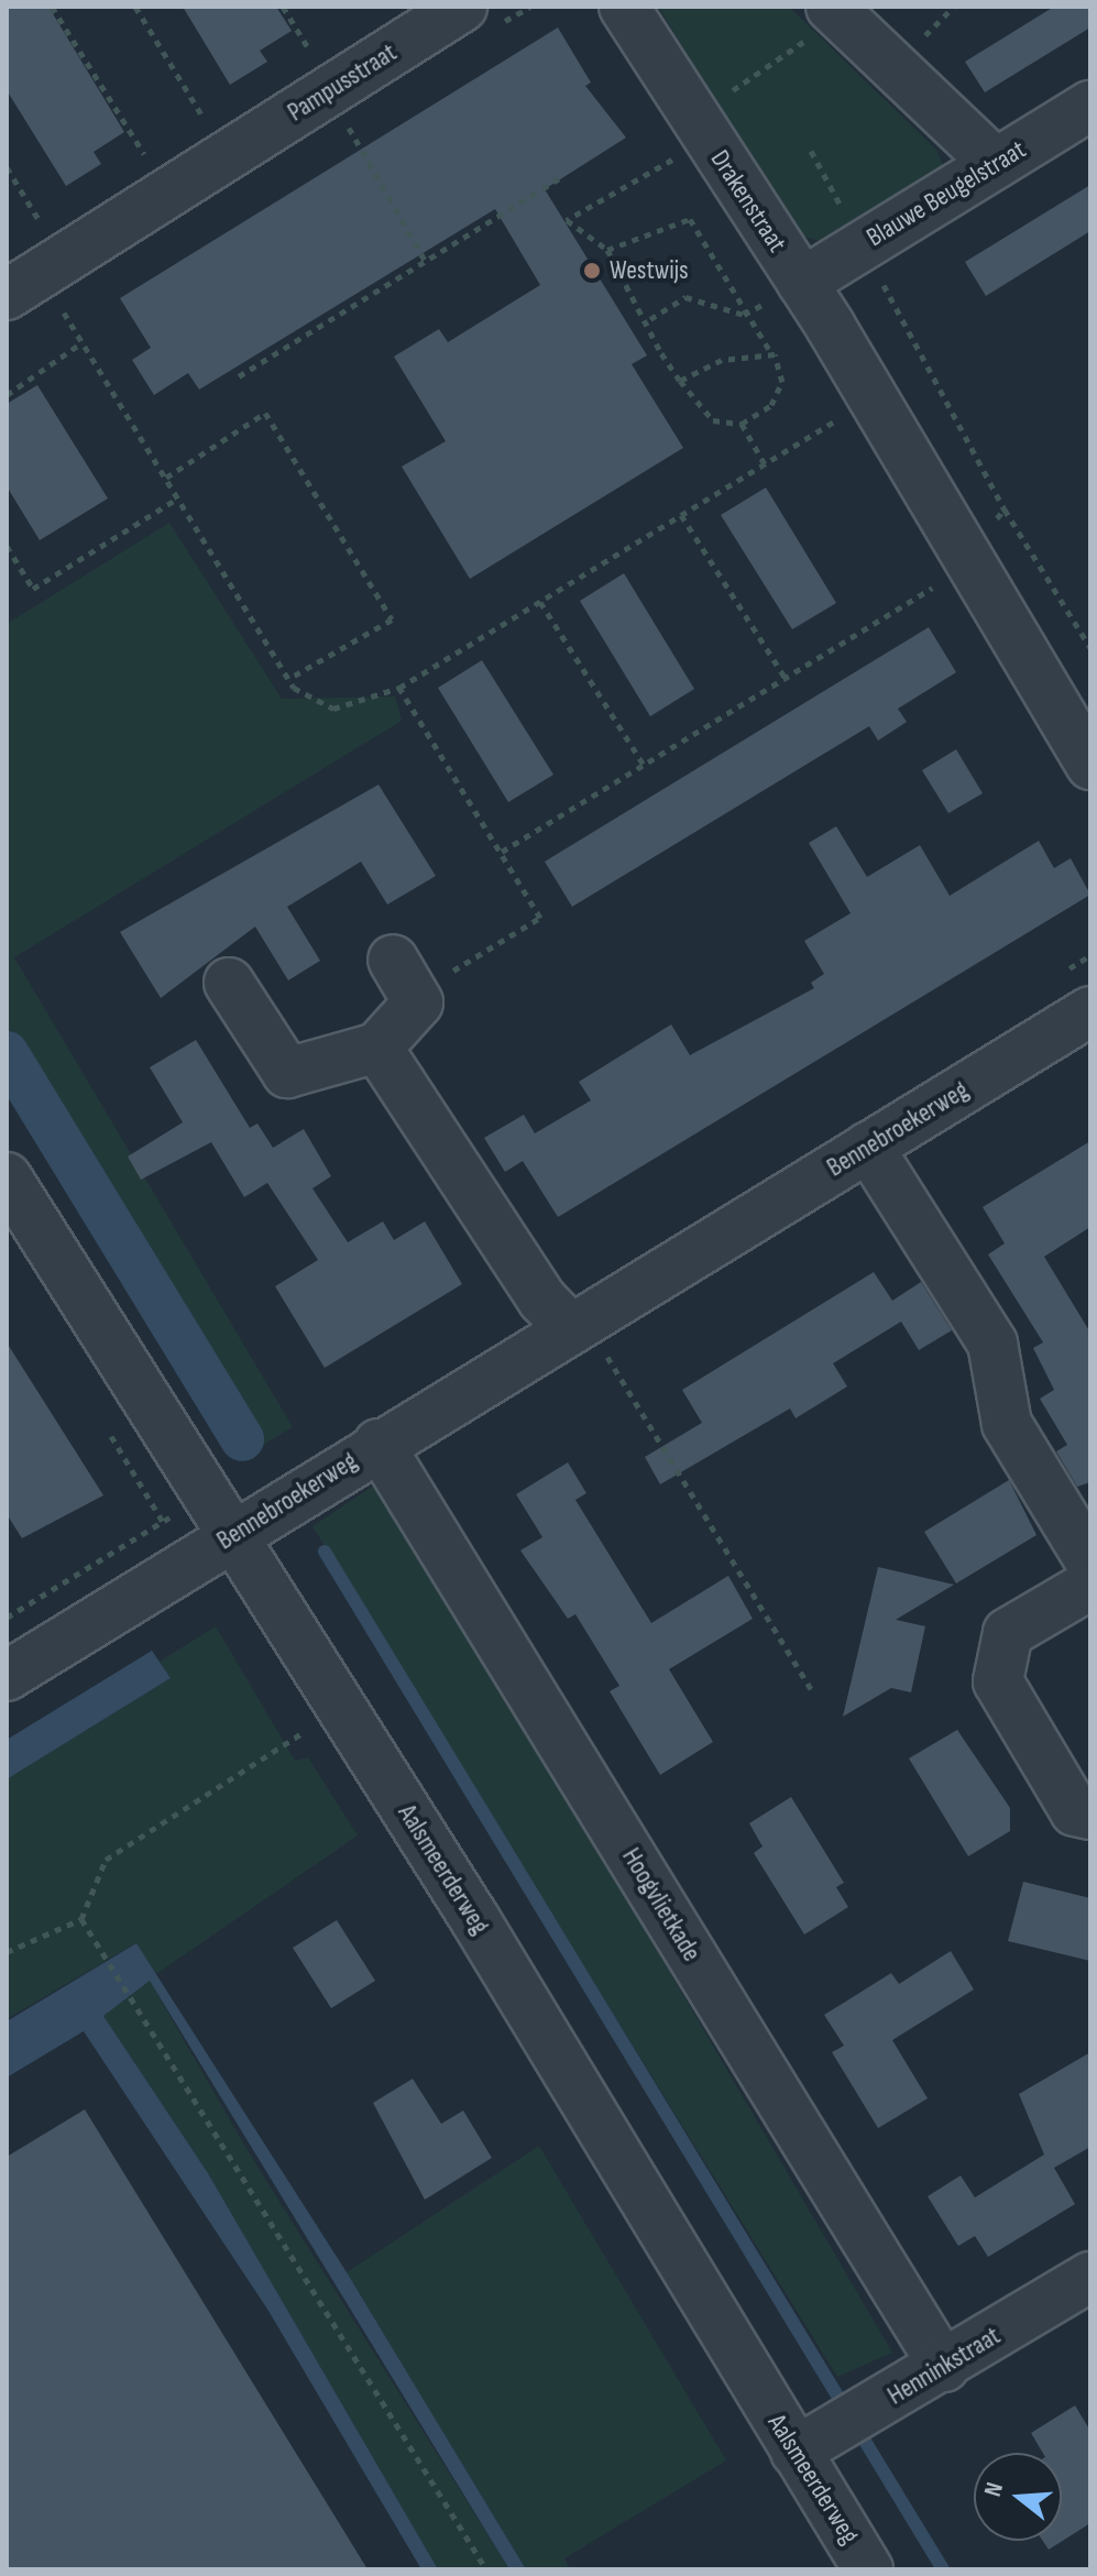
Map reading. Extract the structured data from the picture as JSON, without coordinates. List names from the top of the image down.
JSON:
{
  "streets": {
    "street": [
      "Pampusstraat",
      "Blauwe Beugelstraat",
      "Drakenstraat",
      "Bennebroekerweg",
      "Aalsmeerderweg",
      "Hoogvlietkade",
      "Henninkstraat"
    ]
  },
  "crossings": [
    ["Blauwe Beugelstraat", "Drakenstraat"],
    ["Bennebroekerweg", "Aalsmeerderweg"],
    ["Bennebroekerweg", "Hoogvlietkade"],
    ["Aalsmeerderweg", "Henninkstraat"],
    ["Hoogvlietkade", "Henninkstraat"]
  ],
  "places": ["Westwijs"],
  "north": "left"
}
